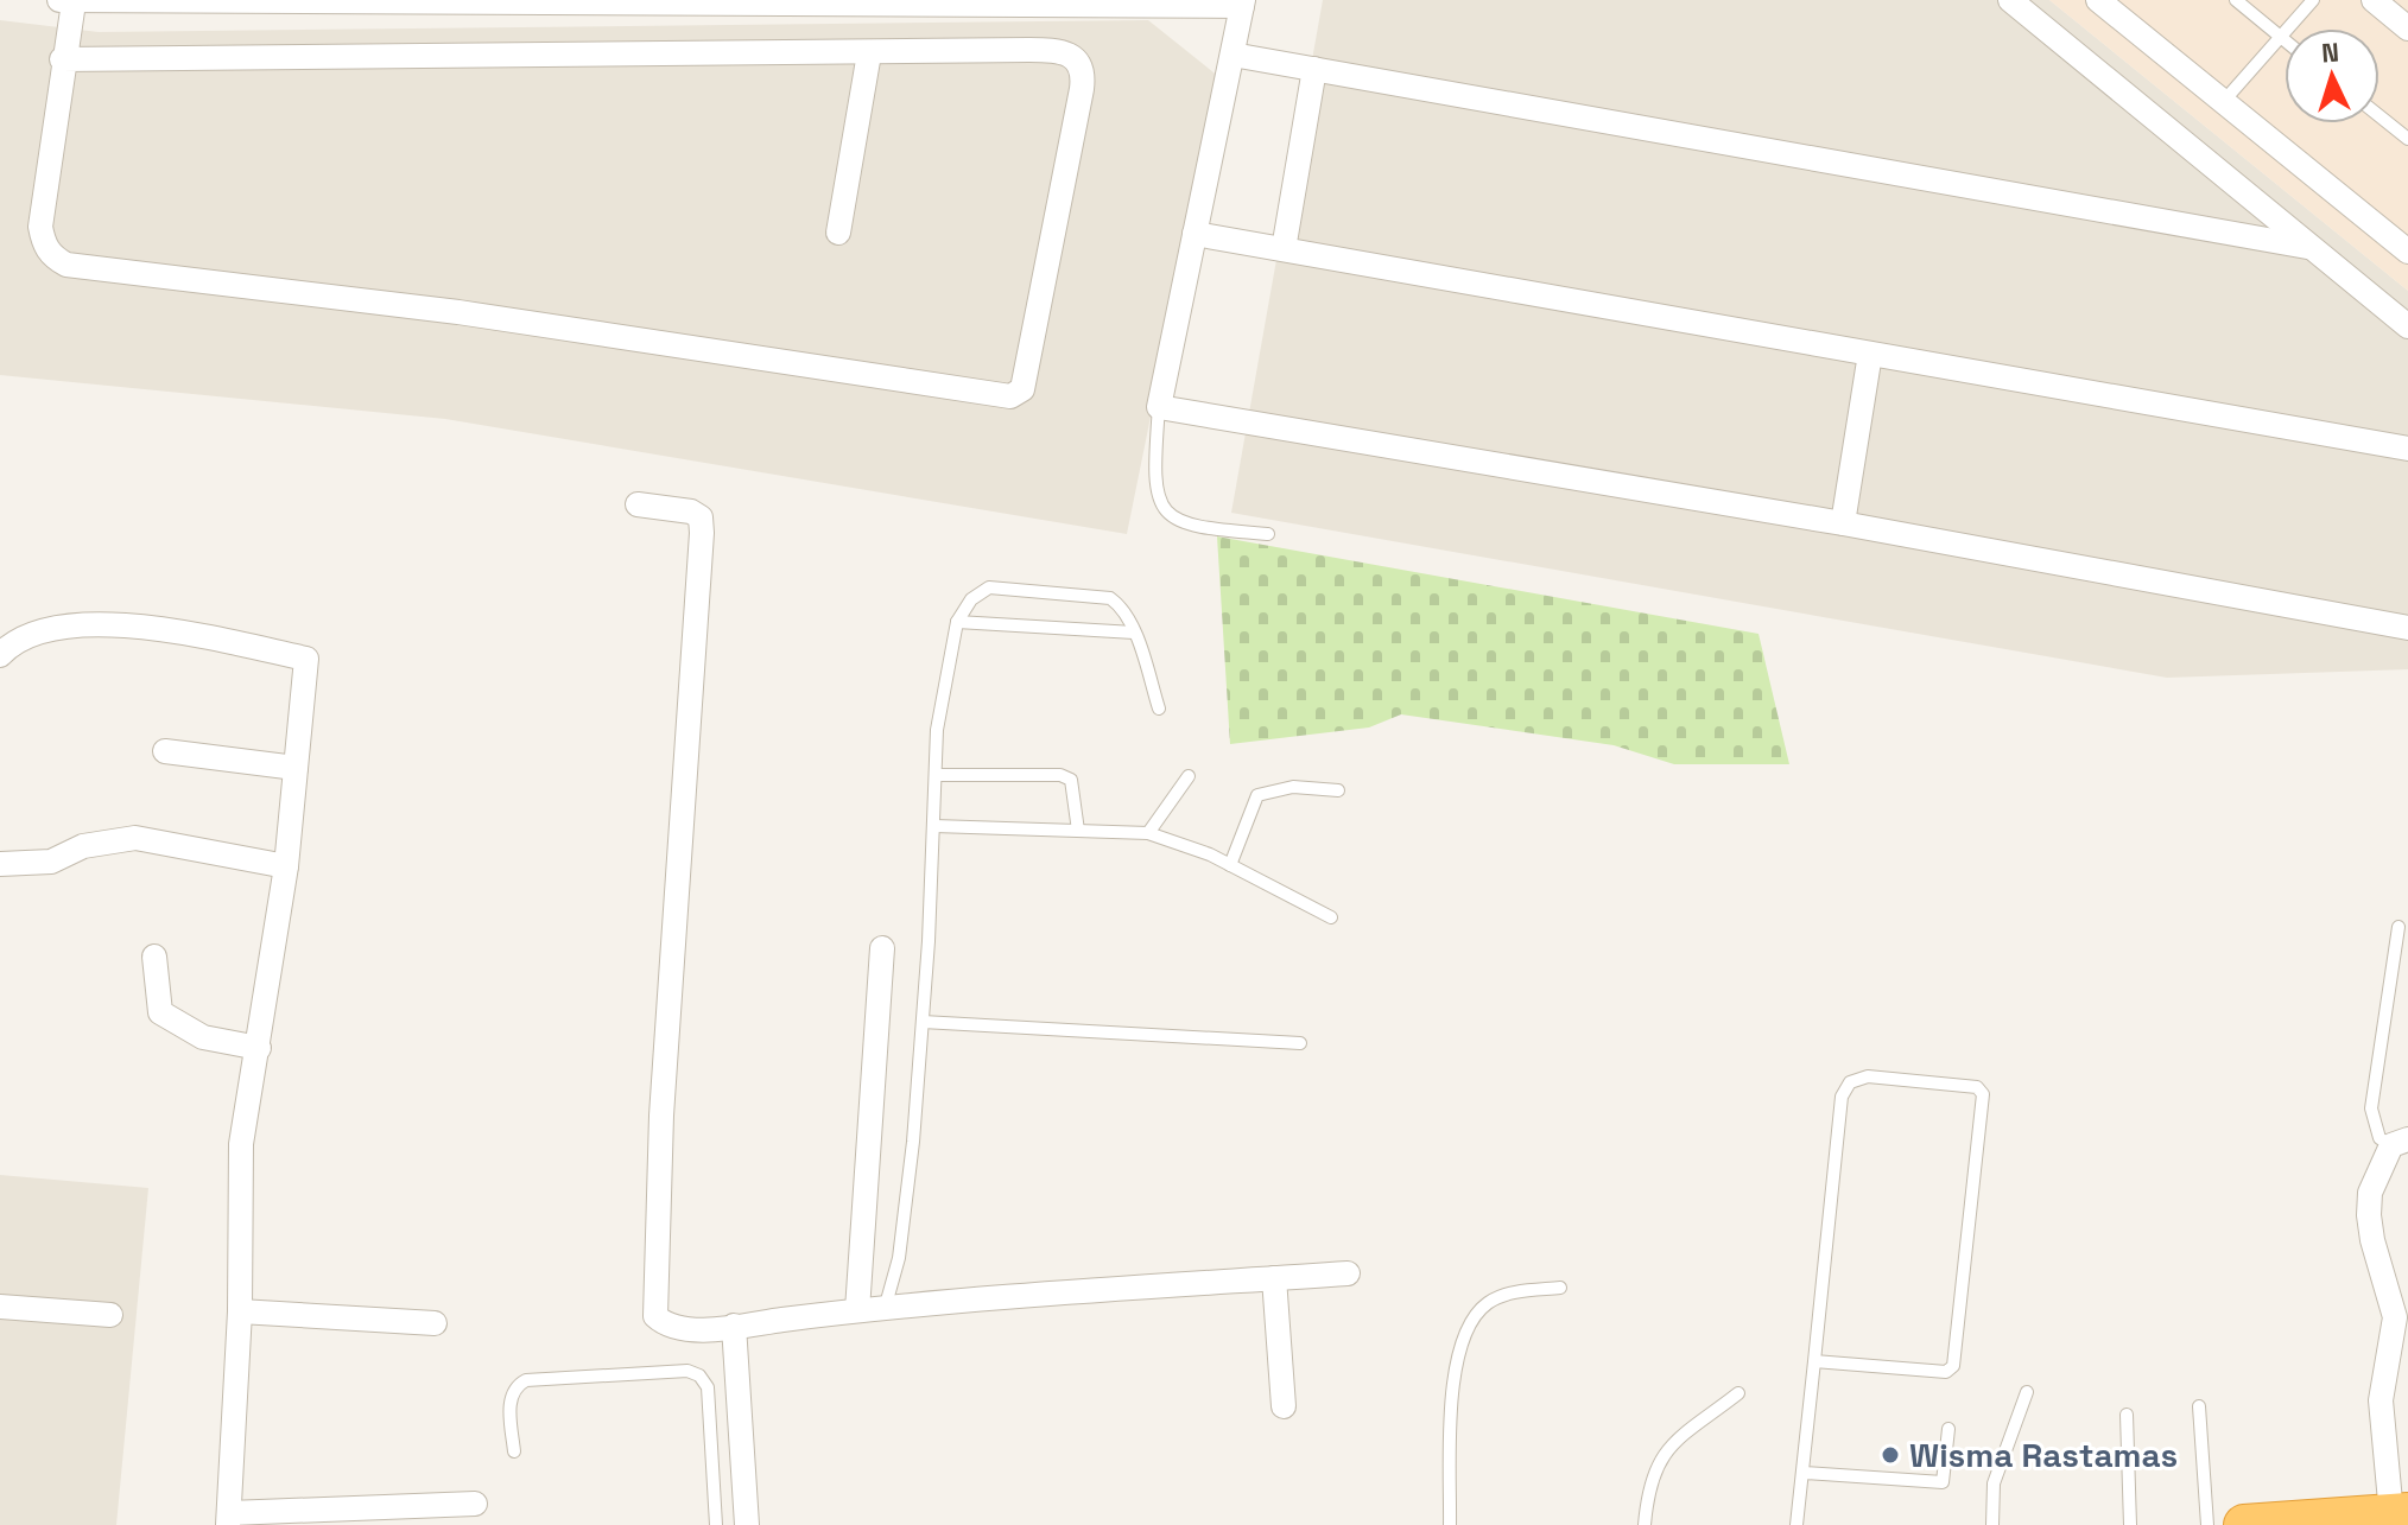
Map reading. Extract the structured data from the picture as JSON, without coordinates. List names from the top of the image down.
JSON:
{
  "places": ["Wisma Rastamas"],
  "north": "top"
}
